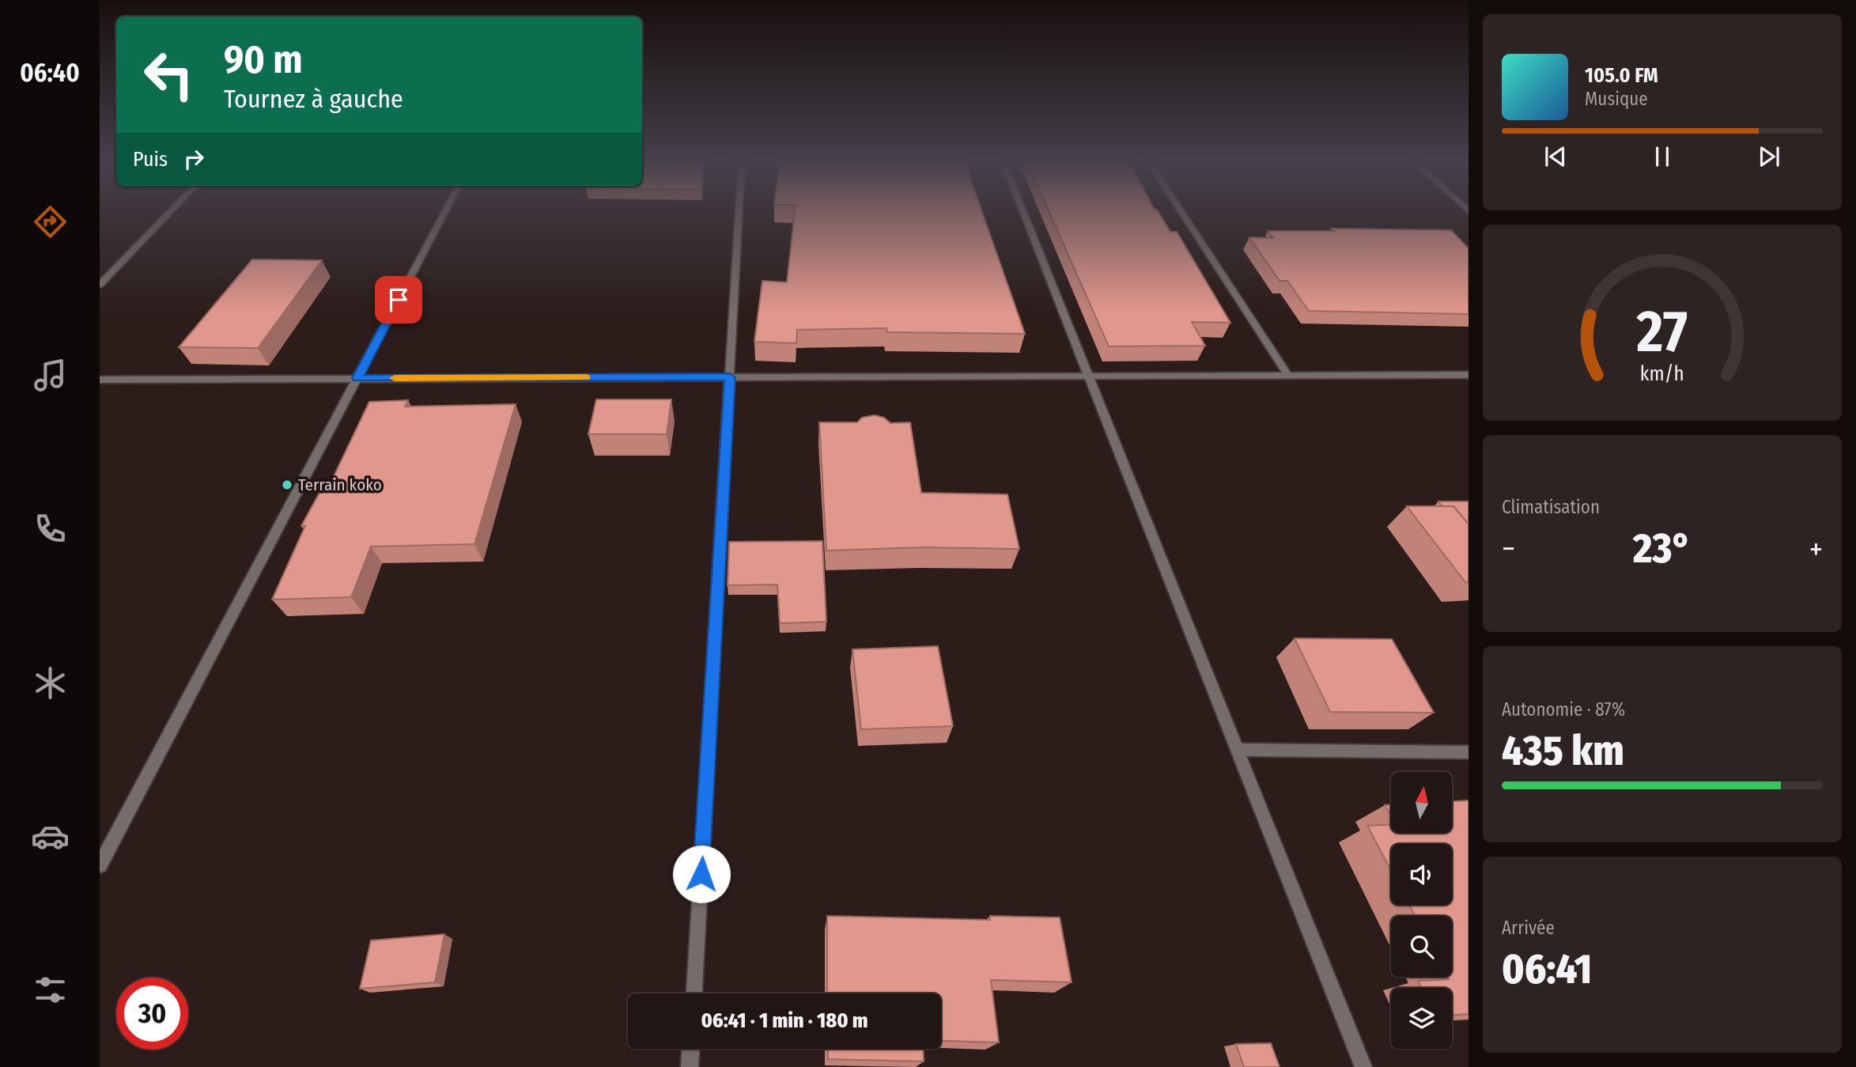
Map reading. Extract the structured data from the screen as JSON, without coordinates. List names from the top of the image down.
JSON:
{
  "places": ["Terrain koko"],
  "north": "top",
  "page": {
    "tabs": "06:40",
    "turn": ["90 m", "Tournez à gauche"],
    "song": ["105.0 FM", "Musique"],
    "then": "Puis",
    "tile": [
      "Climatisation",
      ["Autonomie · 87%", "435 km"],
      ["Arrivée", "06:41"]
    ],
    "heat": ["−", "23°", "+"],
    "limit": "30",
    "trip": "06:41 · 1 min · 180 m",
    "gauge": ["27", "km/h"]
  }
}
